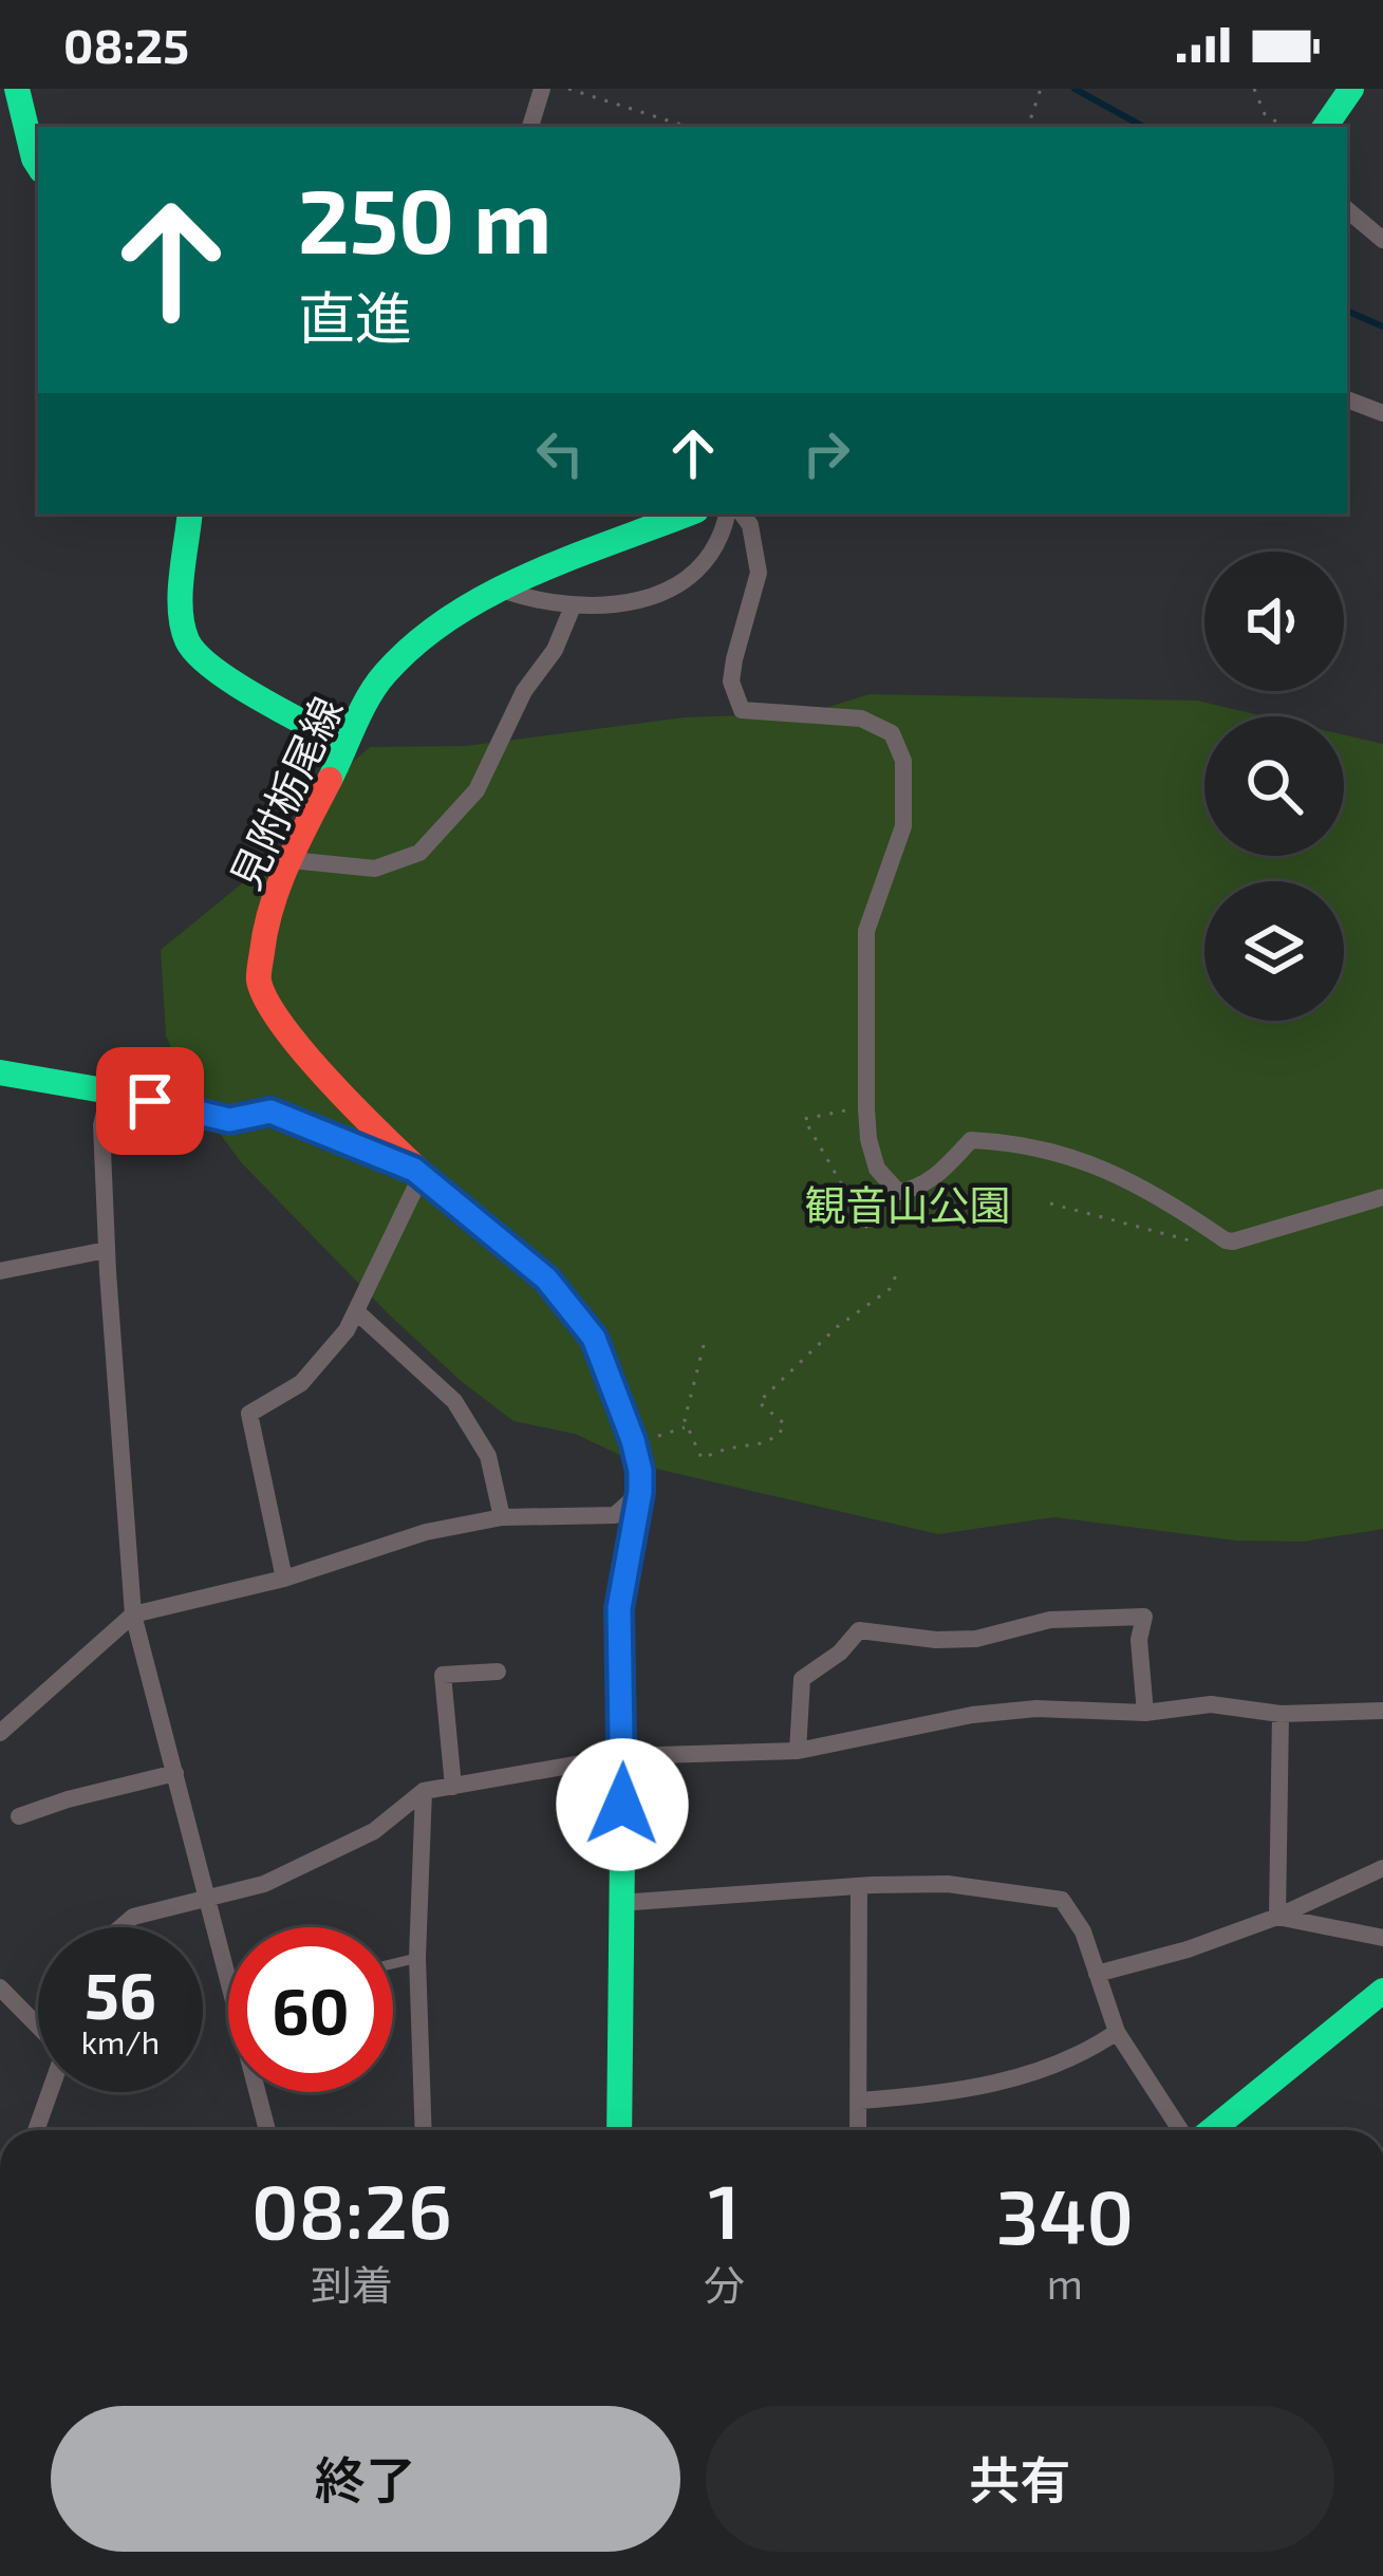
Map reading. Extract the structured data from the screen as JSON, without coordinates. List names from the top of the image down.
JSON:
{
  "streets": {
    "main road": ["見附栃尾線"]
  },
  "parks": ["観音山公園"],
  "page": {
    "status": "08:25",
    "turn": ["250 m", "直進"],
    "speed": "56 km/h",
    "limit": "60",
    "eta": [
      "08:26",
      "到着",
      "1",
      "分",
      "340",
      "m"
    ],
    "buttons": ["終了", "共有"]
  }
}
